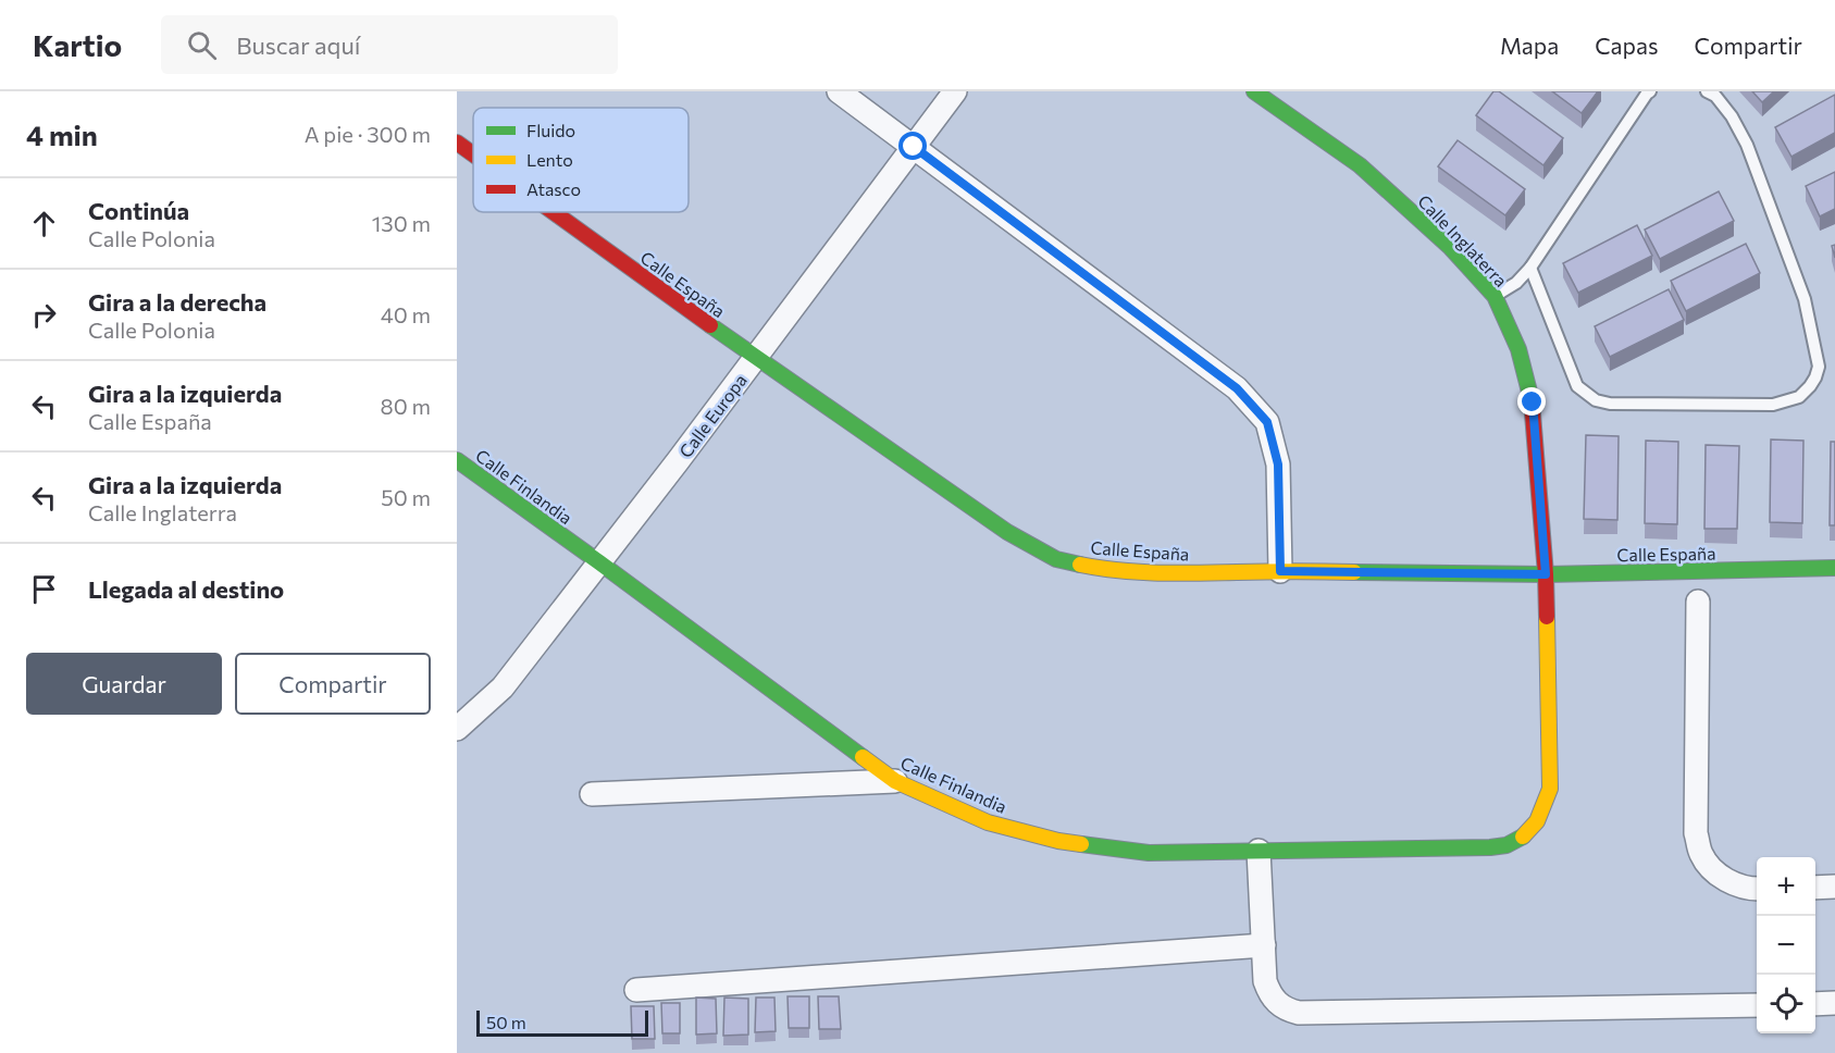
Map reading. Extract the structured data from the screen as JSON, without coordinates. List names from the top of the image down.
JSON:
{
  "streets": {
    "street": [
      "Calle Inglaterra",
      "Calle España",
      "Calle Europa",
      "Calle Finlandia"
    ]
  },
  "crossings": [
    ["Calle Inglaterra", "Calle España"],
    ["Calle Inglaterra", "Calle Finlandia"],
    ["Calle España", "Calle Europa"],
    ["Calle Europa", "Calle Finlandia"]
  ],
  "legend": ["Fluido", "Lento", "Atasco"],
  "scale_bar": "50 m",
  "page": {
    "header": "Kartio",
    "search": "Buscar aquí",
    "nav": ["Mapa", "Capas", "Compartir"],
    "heading": ["4 min", "A pie · 300 m"],
    "list": [
      ["Continúa", "Calle Polonia", "130 m"],
      ["Gira a la derecha", "Calle Polonia", "40 m"],
      ["Gira a la izquierda", "Calle España", "80 m"],
      ["Gira a la izquierda", "Calle Inglaterra", "50 m"],
      "Llegada al destino"
    ],
    "buttons": ["Guardar", "Compartir"],
    "map_buttons": ["+", "−"],
    "scale": "50 m"
  }
}
